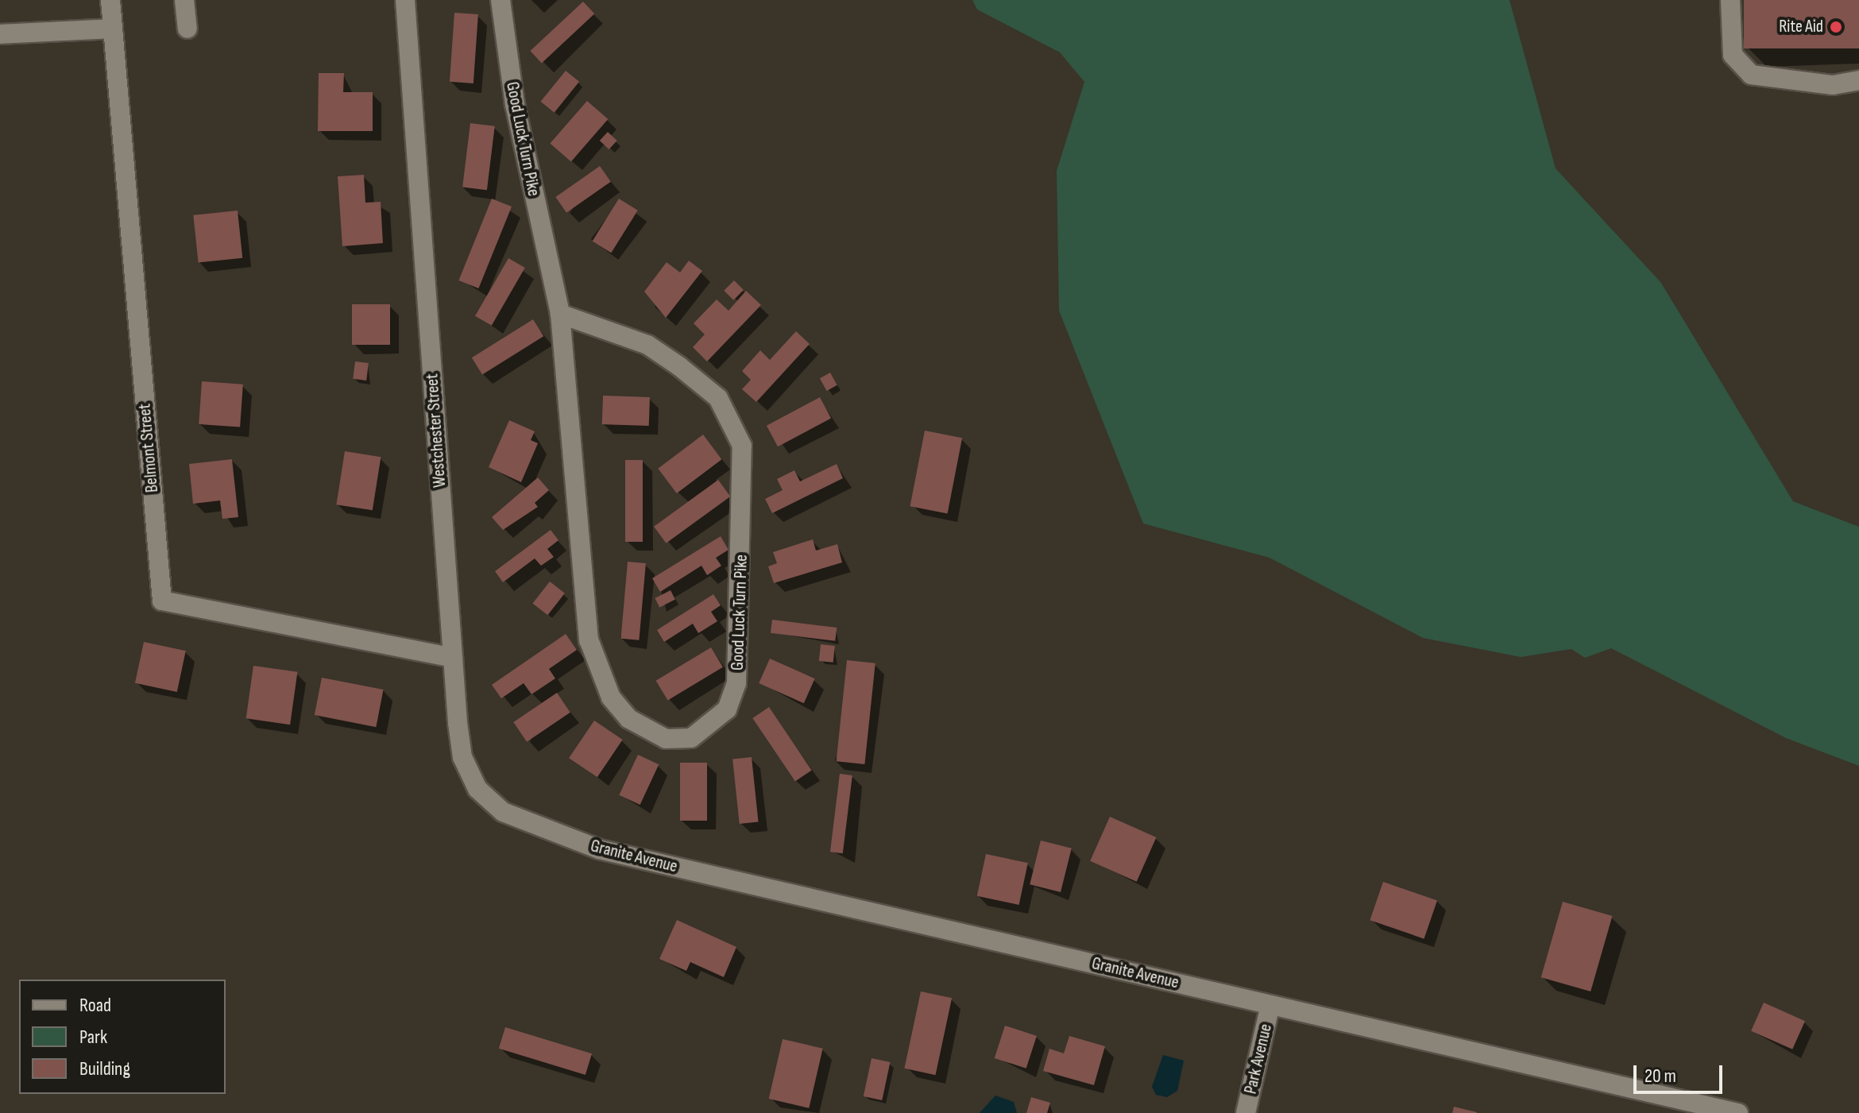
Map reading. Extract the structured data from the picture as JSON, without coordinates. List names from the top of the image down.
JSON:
{
  "streets": {
    "street": [
      "Good Luck Turn Pike",
      "Westchester Street",
      "Belmont Street",
      "Granite Avenue",
      "Park Avenue"
    ]
  },
  "crossings": [
    ["Westchester Street", "Belmont Street"],
    ["Westchester Street", "Granite Avenue"],
    ["Granite Avenue", "Park Avenue"]
  ],
  "places": ["Rite Aid"],
  "legend": ["Road", "Park", "Building"],
  "scale_bar": "20 m"
}
